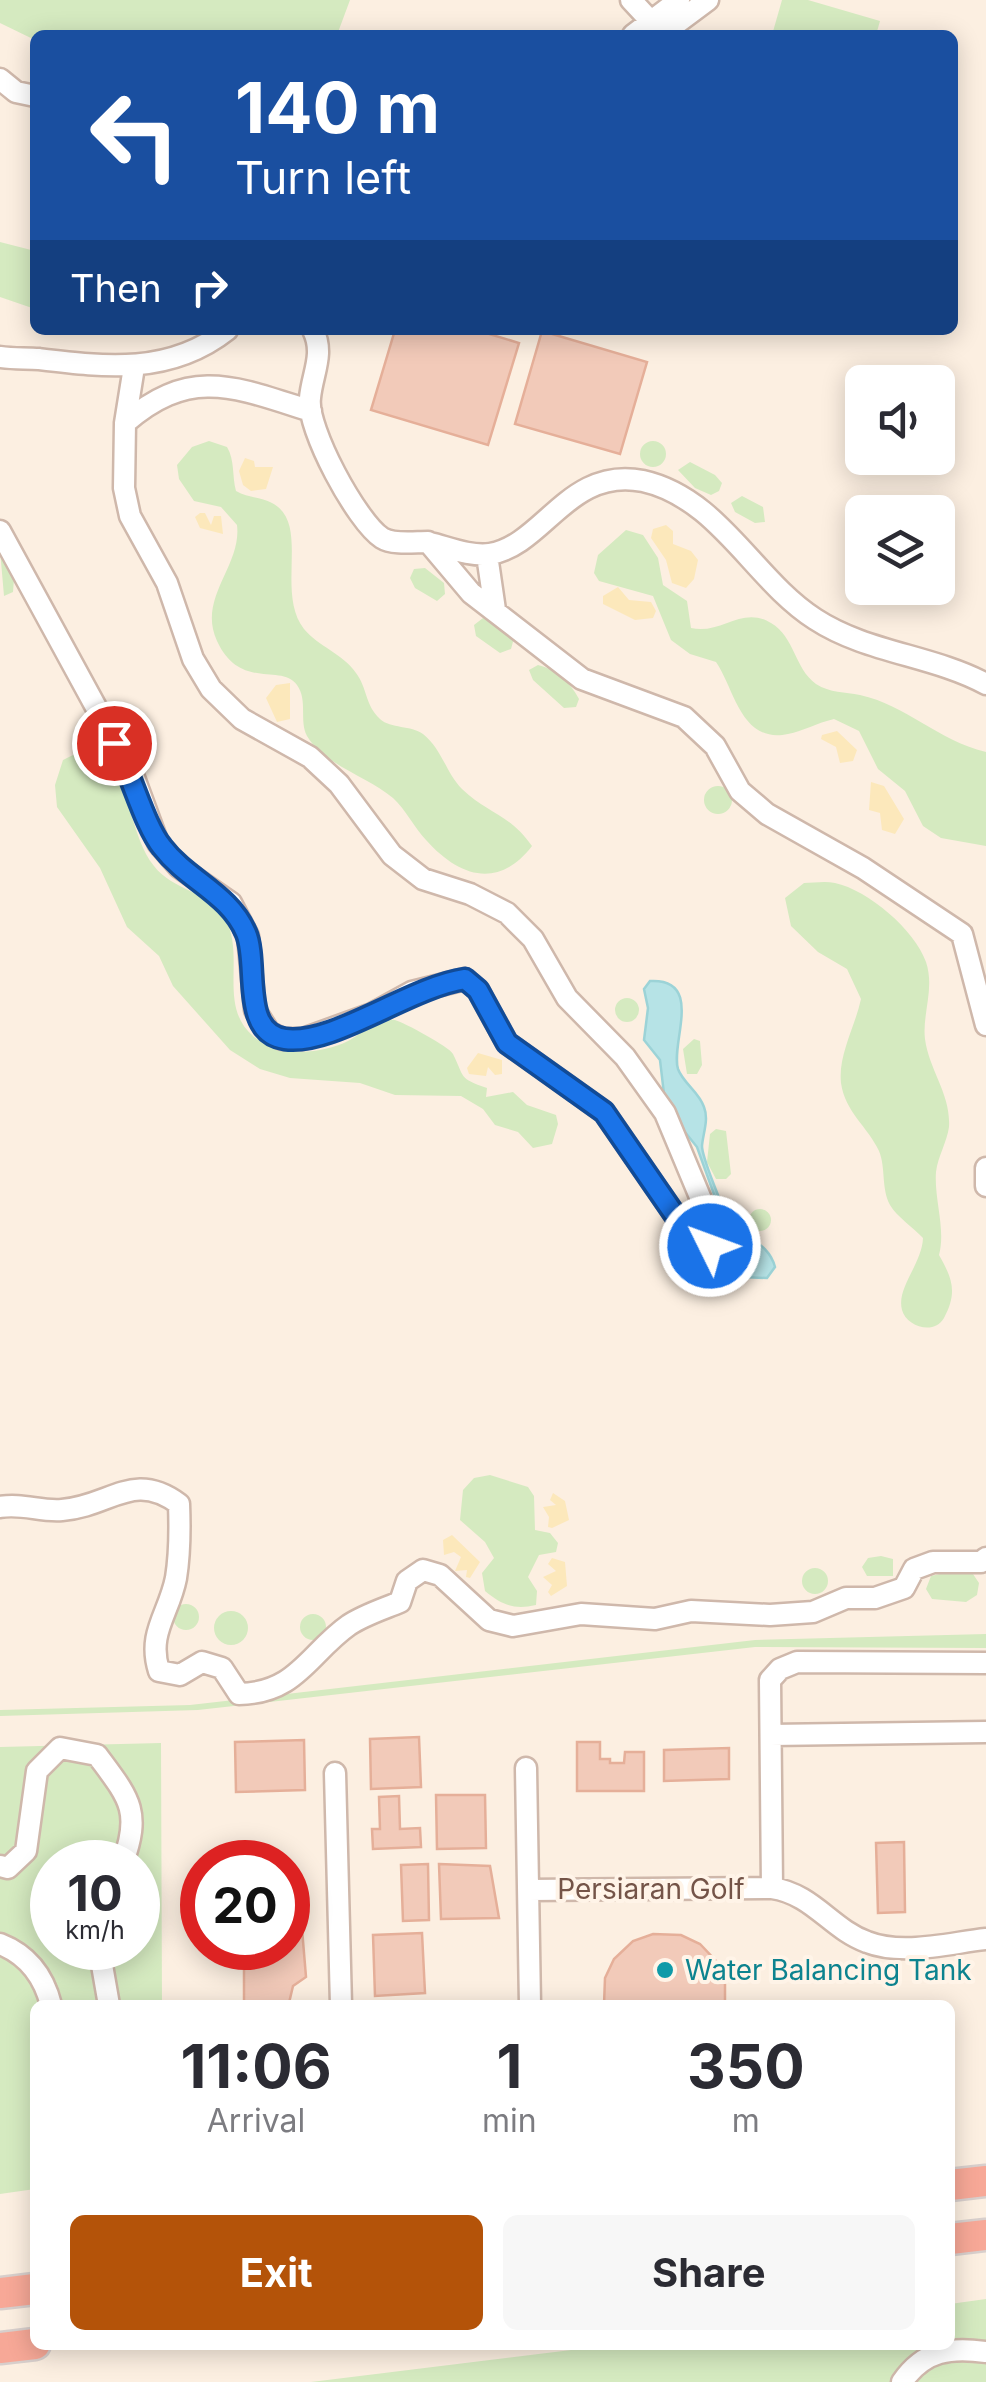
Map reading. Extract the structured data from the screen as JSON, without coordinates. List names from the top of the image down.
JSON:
{
  "streets": {
    "street": ["Persiaran Golf"]
  },
  "places": ["Water Balancing Tank"],
  "page": {
    "turn": ["140 m", "Turn left"],
    "then": "Then",
    "speed": "10 km/h",
    "limit": "20",
    "eta": [
      "11:06",
      "Arrival",
      "1",
      "min",
      "350",
      "m"
    ],
    "buttons": ["Exit", "Share"]
  }
}
